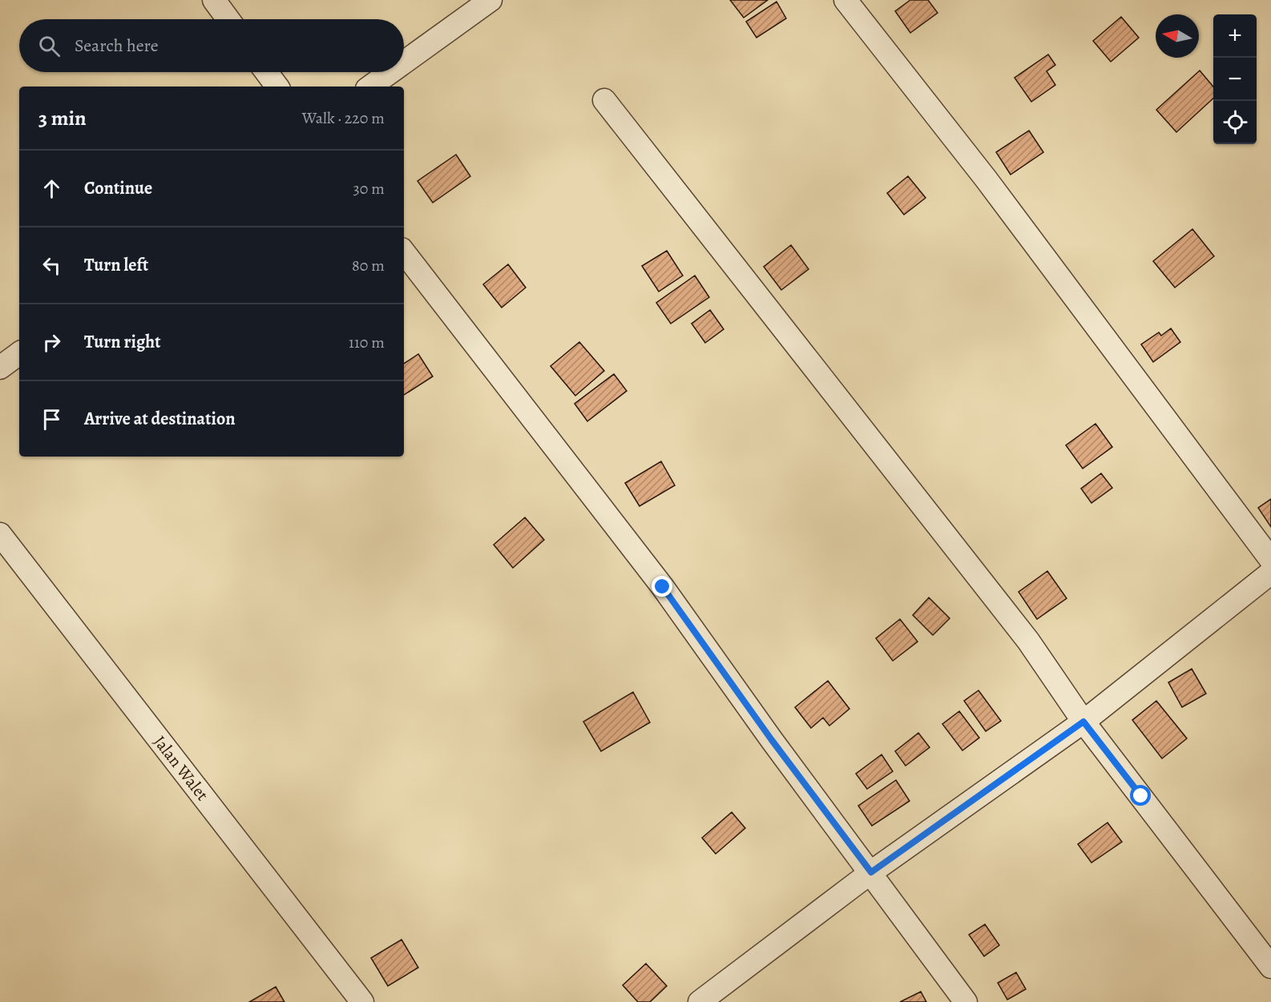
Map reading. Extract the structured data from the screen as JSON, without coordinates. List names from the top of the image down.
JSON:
{
  "streets": {
    "street": ["Jalan Walet"]
  },
  "north": "left",
  "page": {
    "map_buttons": ["+", "−"],
    "search": "Search here",
    "heading": ["3 min", "Walk · 220 m"],
    "list": [
      ["Continue", "30 m"],
      ["Turn left", "80 m"],
      ["Turn right", "110 m"],
      "Arrive at destination"
    ]
  }
}
